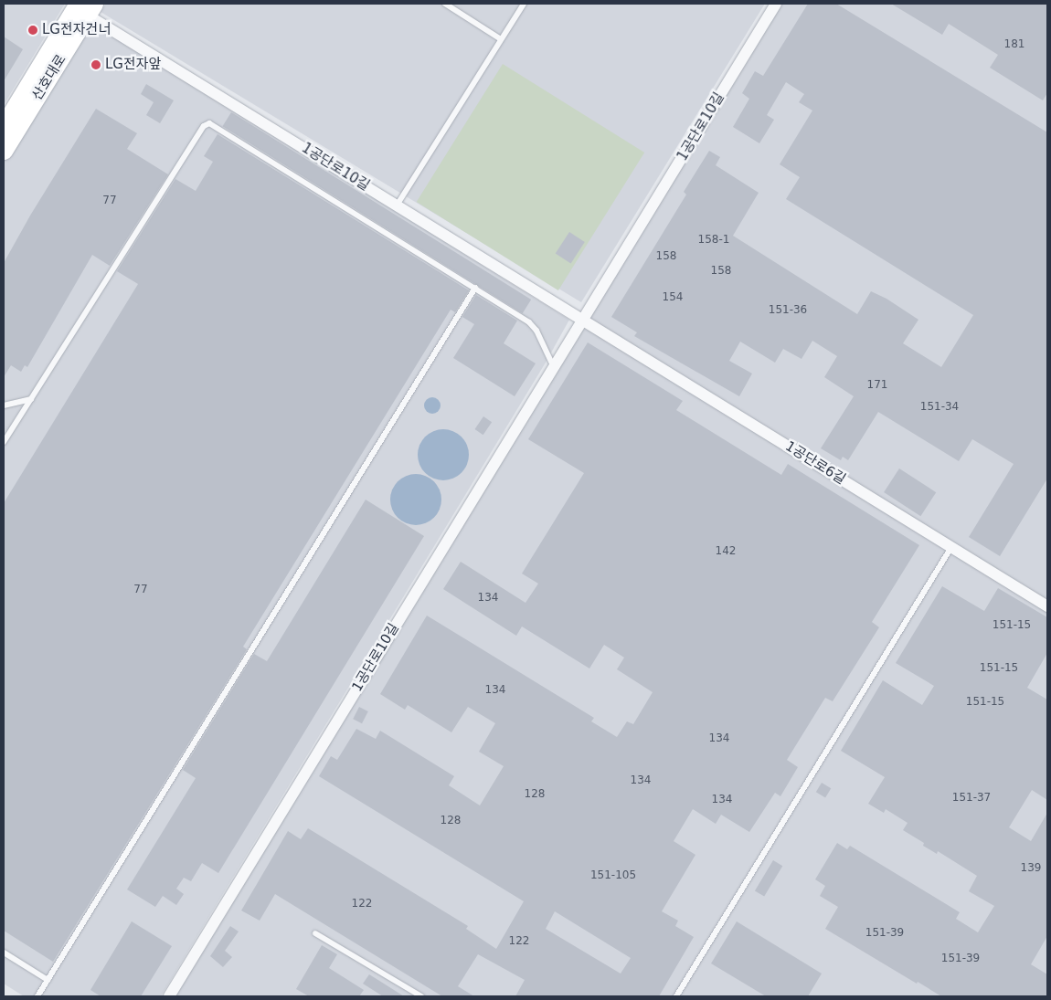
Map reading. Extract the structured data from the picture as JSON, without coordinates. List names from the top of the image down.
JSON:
{
  "streets": {
    "main road": ["산호대로"],
    "street": ["1공단로10길", "1공단로6길"]
  },
  "crossings": [
    ["산호대로", "1공단로10길"],
    ["1공단로10길", "1공단로6길"]
  ],
  "places": ["LG전자건너", "LG전자앞"],
  "house_numbers": [
    "181",
    "77",
    "158-1",
    "158",
    "158",
    "154",
    "151-36",
    "171",
    "151-34",
    "142",
    "77",
    "134",
    "151-15",
    "151-15",
    "134",
    "151-15",
    "134",
    "134",
    "128",
    "151-37",
    "134",
    "128",
    "139",
    "151-105",
    "122",
    "151-39",
    "122",
    "151-39"
  ]
}
